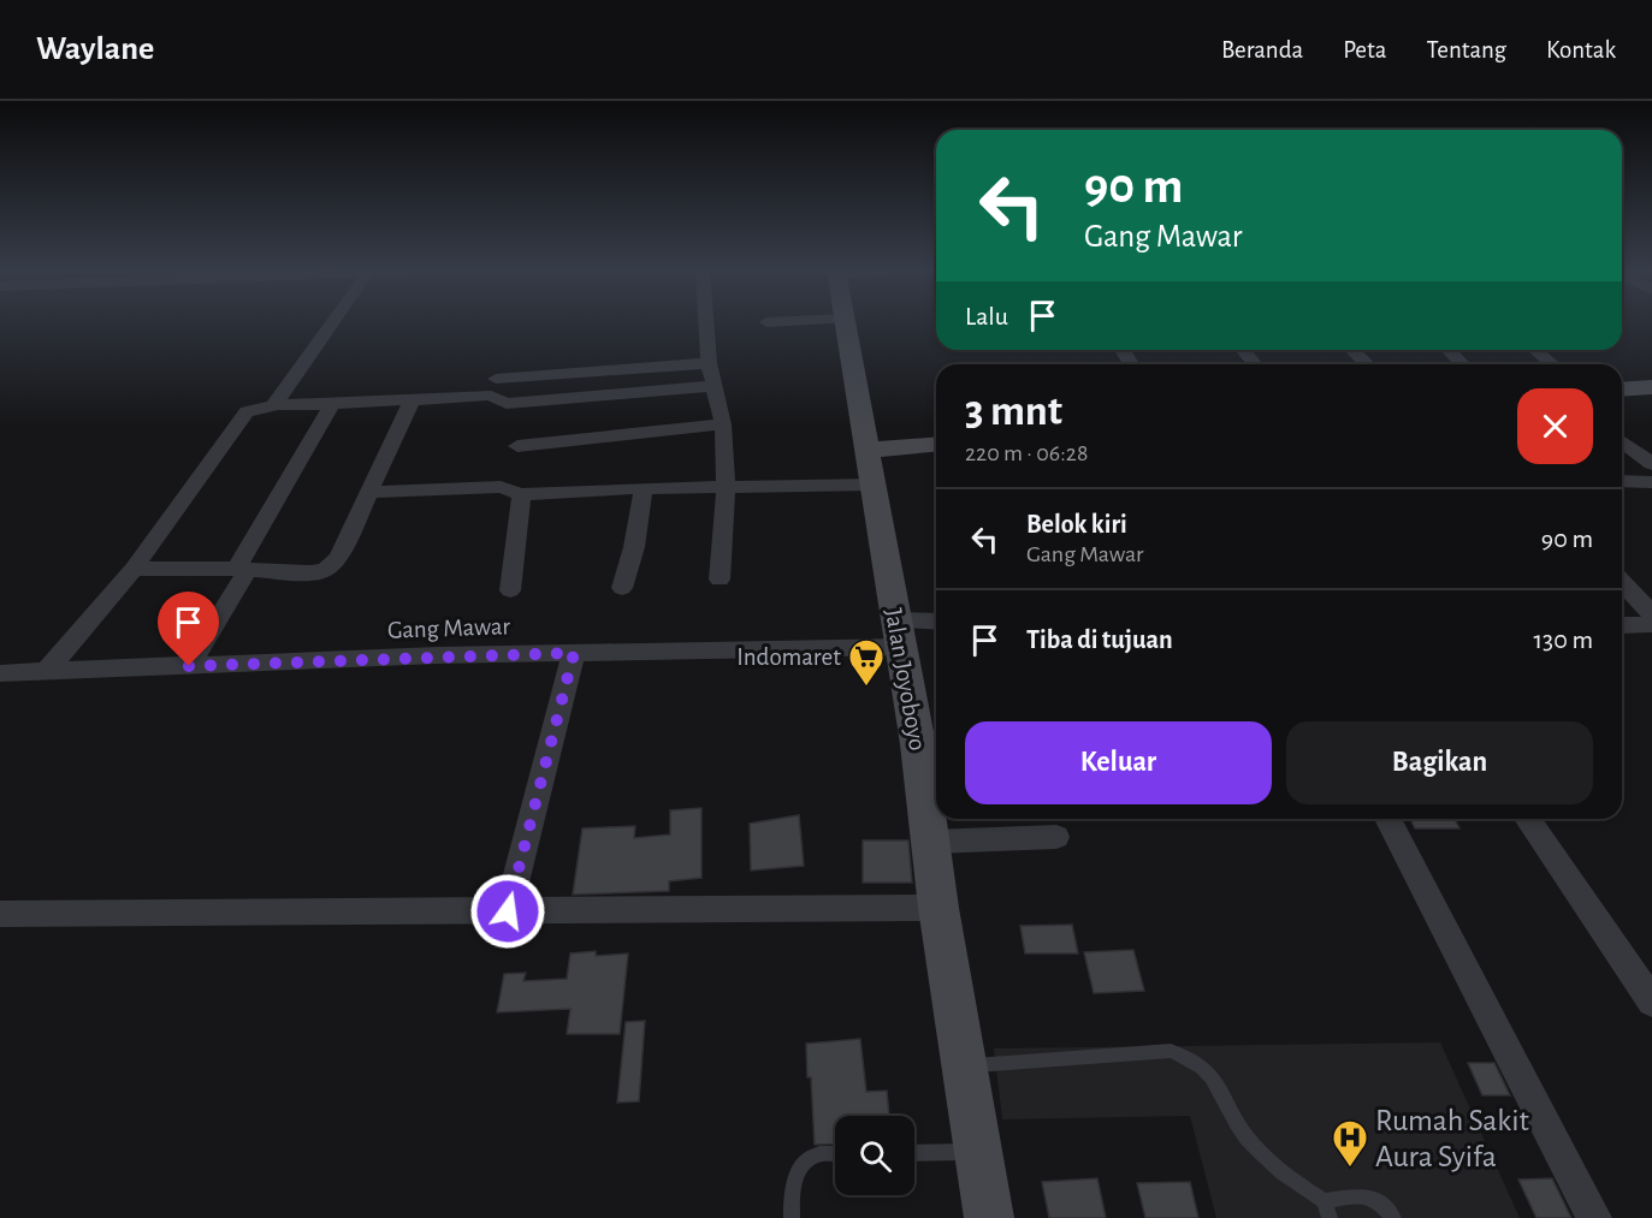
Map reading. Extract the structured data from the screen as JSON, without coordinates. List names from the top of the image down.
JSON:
{
  "streets": {
    "main road": ["Jalan Joyoboyo"],
    "street": ["Gang Mawar"]
  },
  "crossings": [
    ["Gang Mawar", "Jalan Joyoboyo"]
  ],
  "places": {
    "supermarket": ["Indomaret"],
    "hospital": ["Rumah Sakit Aura Syifa"]
  },
  "page": {
    "header": "Waylane",
    "nav": [
      "Beranda",
      "Peta",
      "Tentang",
      "Kontak"
    ],
    "turn": ["90 m", "Gang Mawar"],
    "then": "Lalu",
    "heading": ["3 mnt", "220 m · 06:28"],
    "list": [
      {
        "name": "Belok kiri",
        "note": "Gang Mawar",
        "value": "90 m"
      },
      {
        "name": "Tiba di tujuan",
        "value": "130 m"
      }
    ],
    "buttons": ["Keluar", "Bagikan"]
  }
}
